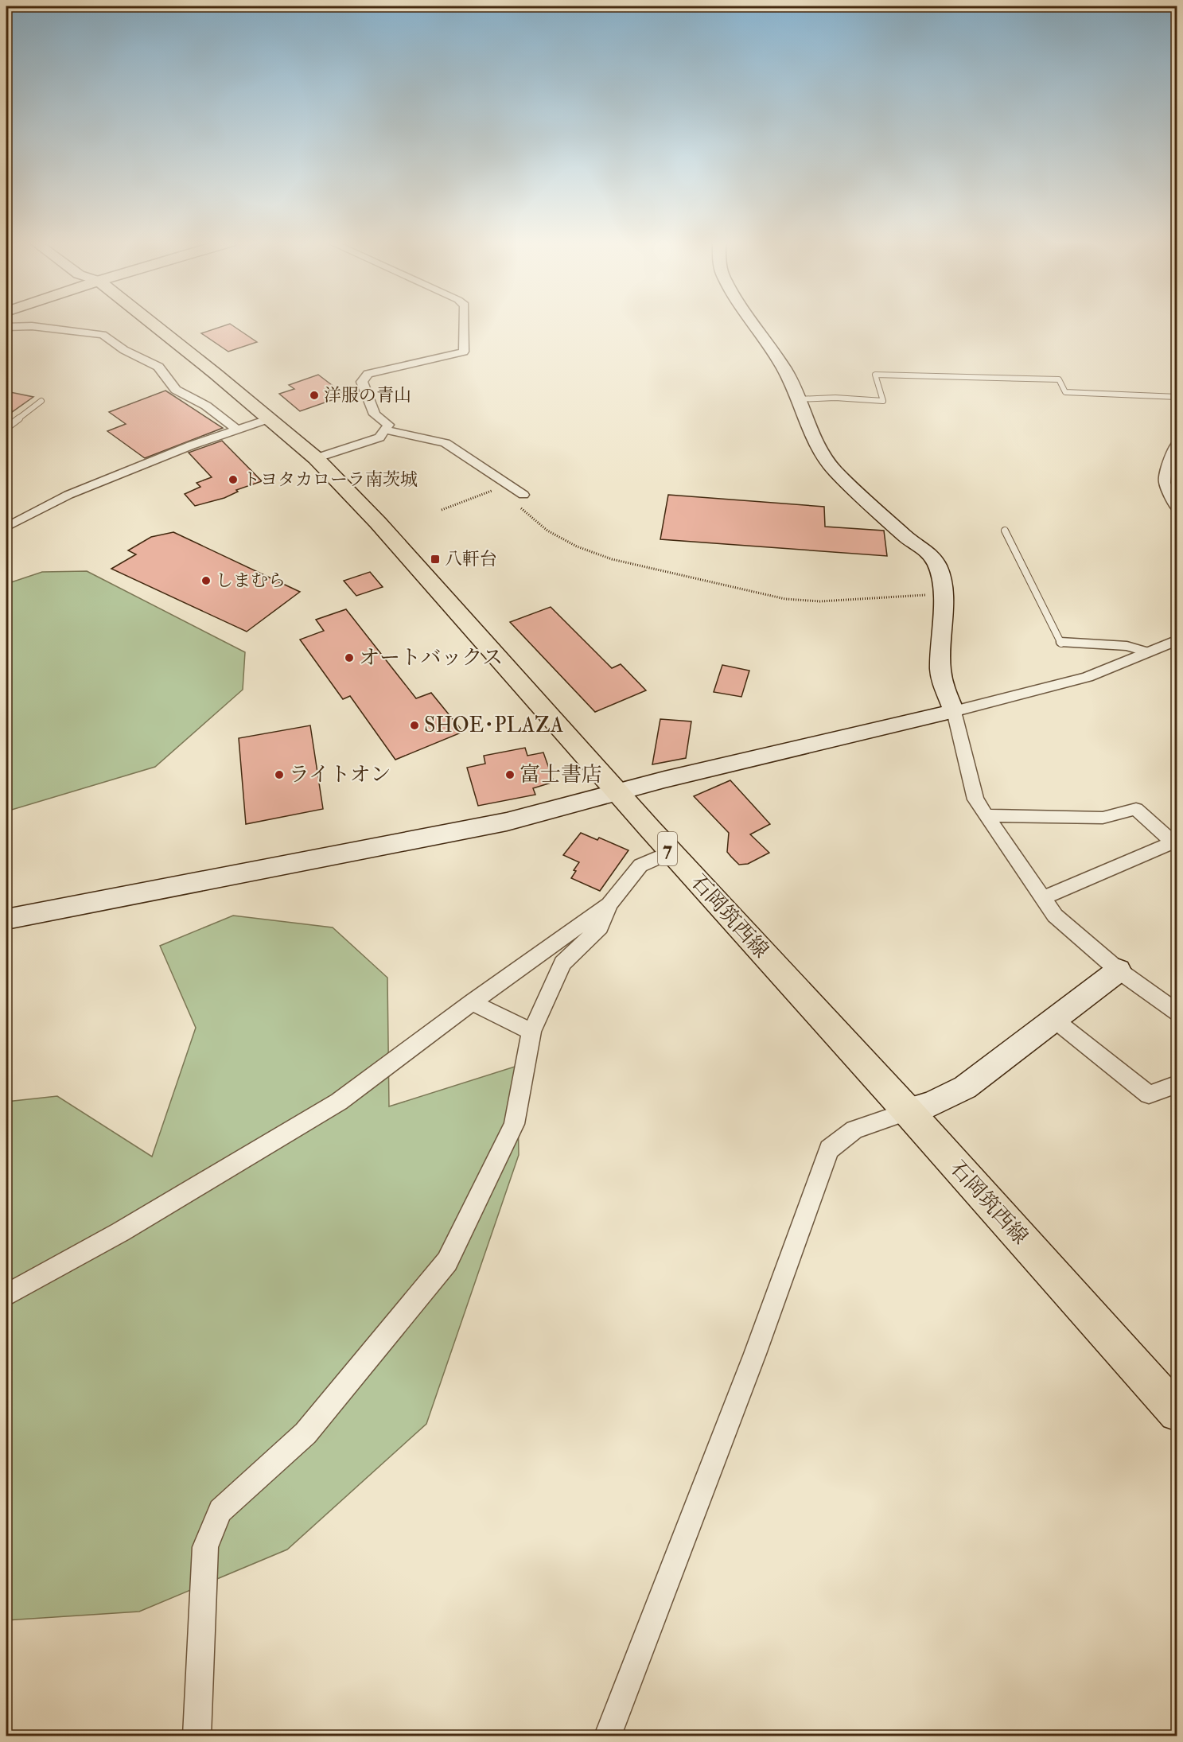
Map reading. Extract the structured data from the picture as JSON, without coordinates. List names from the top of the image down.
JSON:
{
  "streets": {
    "main road": ["7", "石岡筑西線"]
  },
  "places": {
    "other": [
      "洋服の青山",
      "トヨタカローラ南茨城",
      "しまむら",
      "オートバックス",
      "SHOE･PLAZA",
      "ライトオン",
      "富士書店"
    ],
    "transit": ["八軒台"]
  }
}
